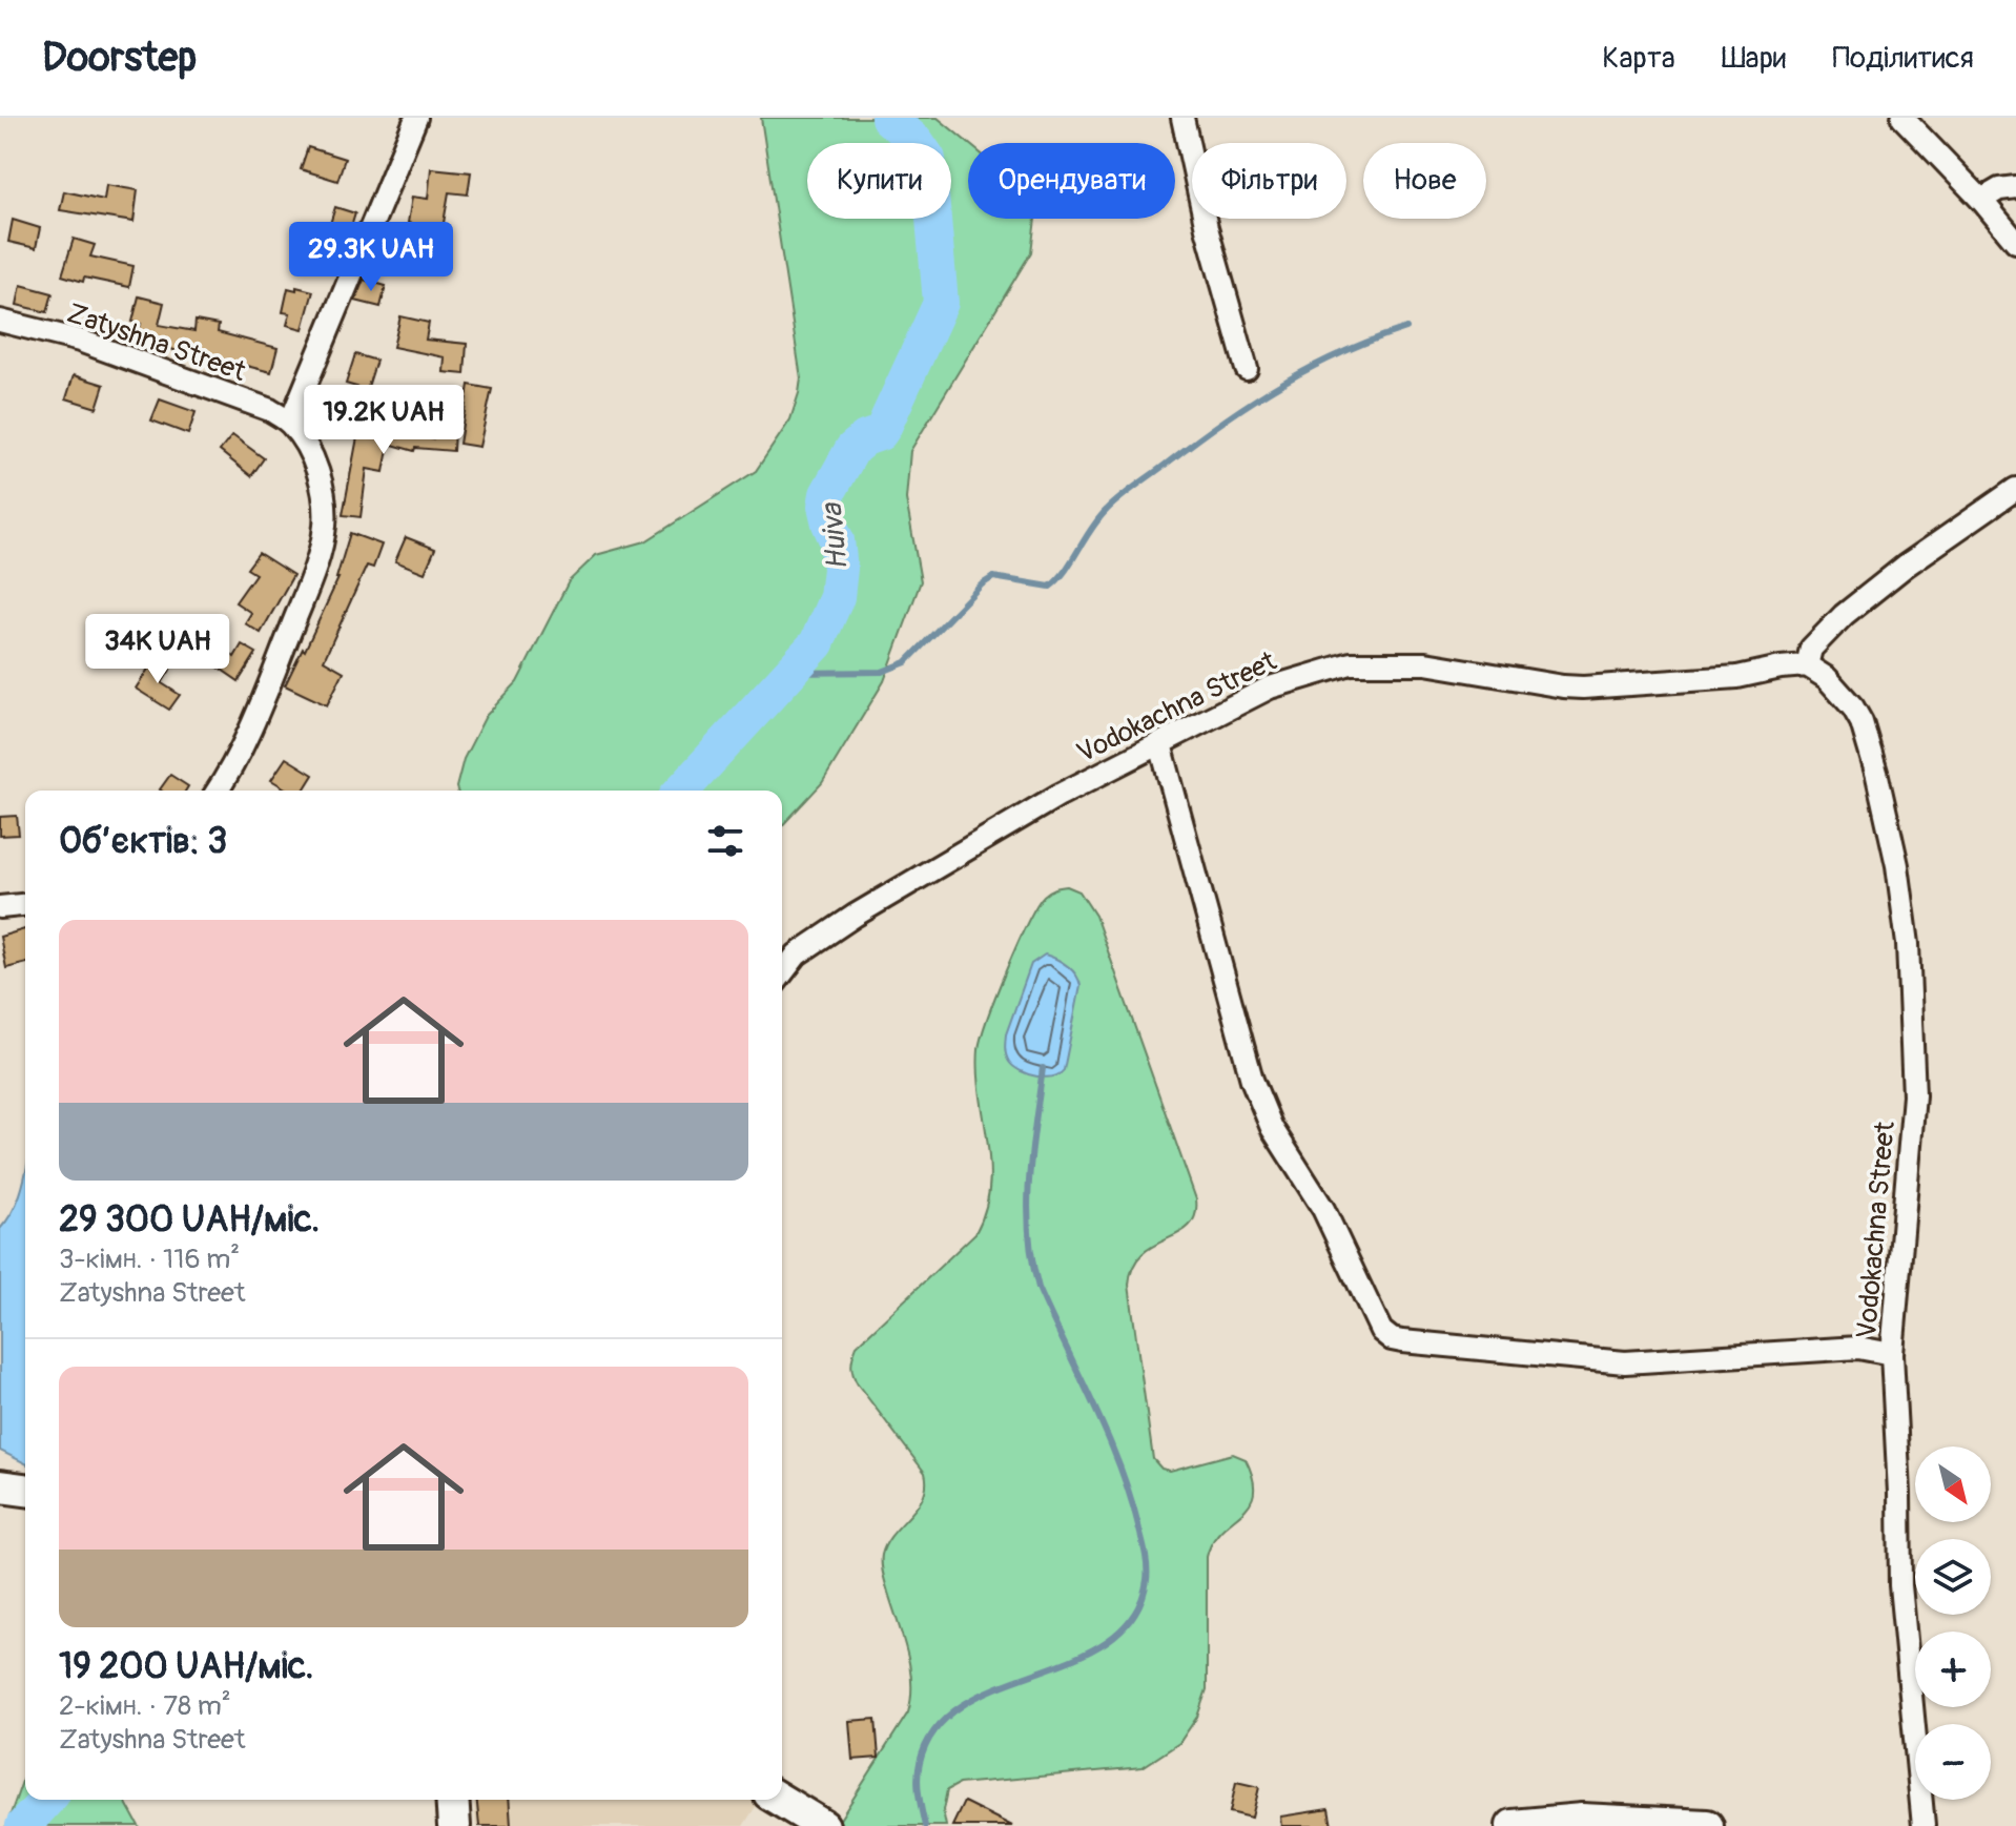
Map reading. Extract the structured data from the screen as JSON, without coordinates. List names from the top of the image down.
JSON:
{
  "streets": {
    "street": ["Zatyshna Street", "Vodokachna Street"]
  },
  "water": ["Huiva"],
  "north": "bottom right",
  "page": {
    "header": "Doorstep",
    "nav": ["Карта", "Шари", "Поділитися"],
    "chip": [
      "Купити",
      "Орендувати",
      "Фільтри",
      "Нове"
    ],
    "price": ["29.3K UAH", "19.2K UAH", "34K UAH"],
    "heading": "Об’єктів: 3",
    "list": [
      {
        "name": "29 300 UAH/міс.",
        "note": "3-кімн. · 116 m² · Zatyshna Street"
      },
      {
        "name": "19 200 UAH/міс.",
        "note": "2-кімн. · 78 m² · Zatyshna Street"
      }
    ],
    "map_buttons": ["+", "−"]
  }
}
